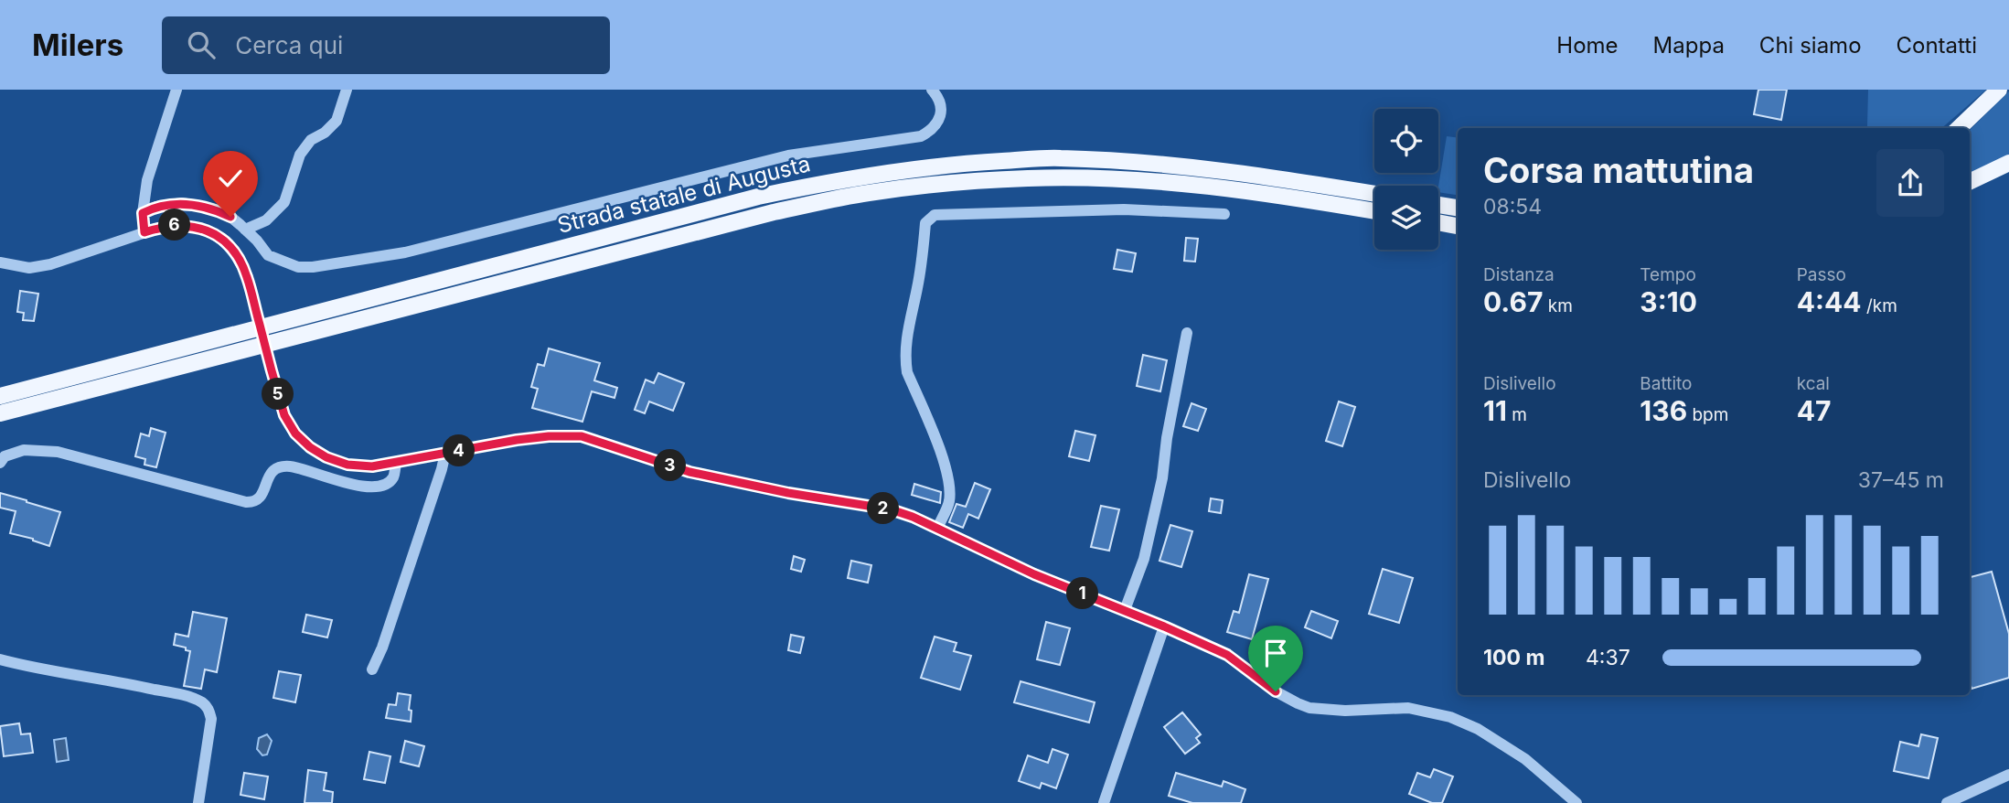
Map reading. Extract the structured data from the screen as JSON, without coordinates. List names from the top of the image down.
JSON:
{
  "streets": {
    "main road": ["Strada statale di Augusta"]
  },
  "page": {
    "header": "Milers",
    "search": "Cerca qui",
    "nav": [
      "Home",
      "Mappa",
      "Chi siamo",
      "Contatti"
    ],
    "heading": ["Corsa mattutina", "08:54"],
    "pins": [
      "6",
      "5",
      "4",
      "3",
      "2",
      "1"
    ],
    "stats": [
      ["Distanza", "0.67 km"],
      ["Tempo", "3:10"],
      ["Passo", "4:44 /km"],
      ["Dislivello", "11 m"],
      ["Battito", "136 bpm"],
      ["kcal", "47"]
    ],
    "chart": ["Dislivello", "37–45 m"],
    "list": [
      {
        "name": "100 m",
        "note": "4:37"
      }
    ]
  }
}
